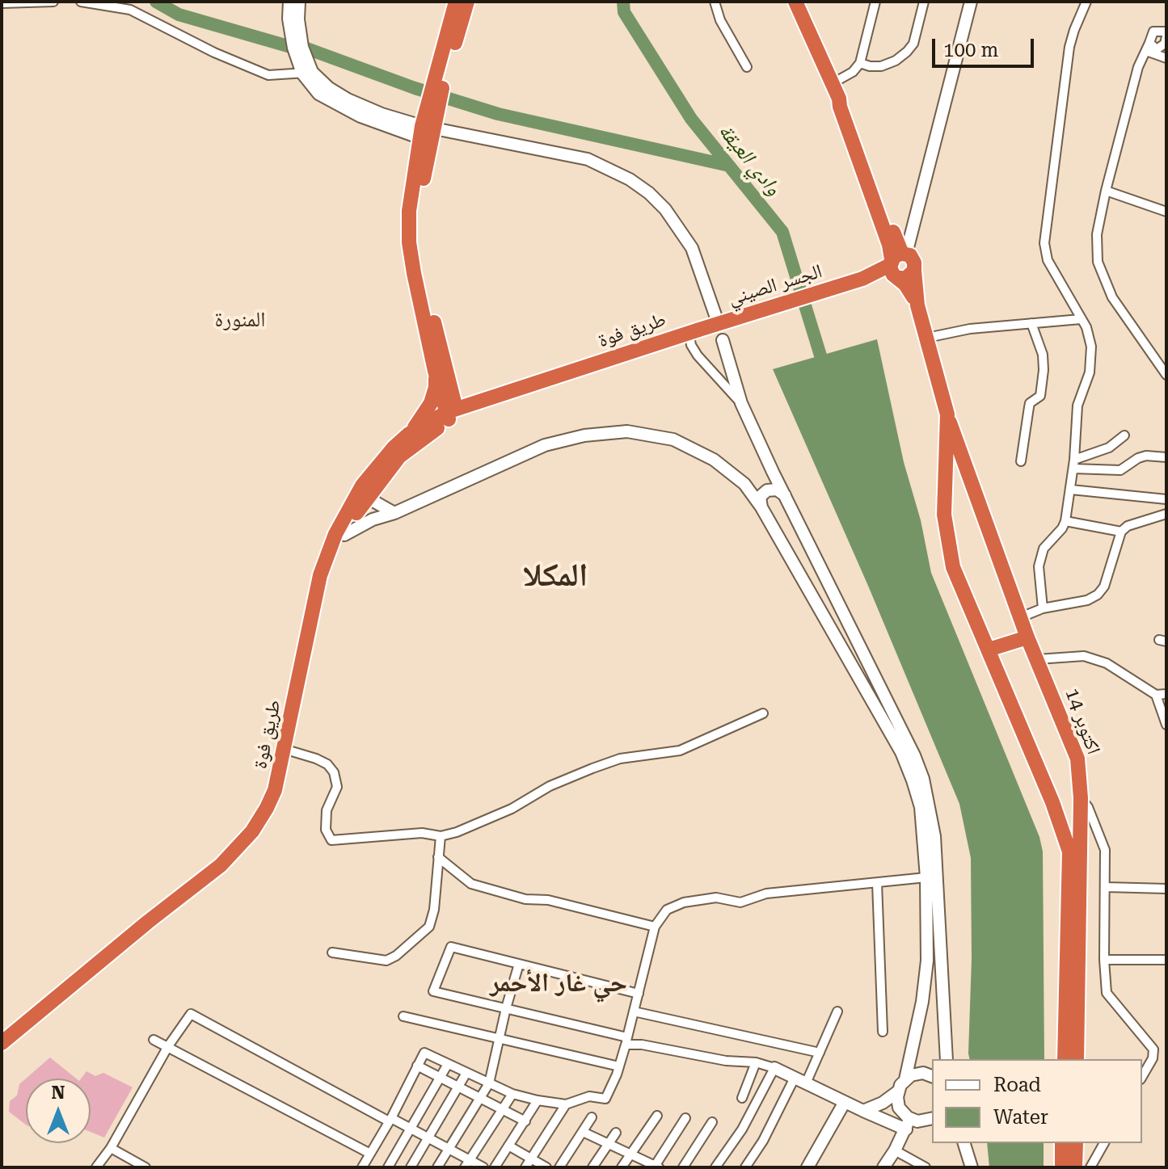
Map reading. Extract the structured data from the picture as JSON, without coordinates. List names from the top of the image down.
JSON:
{
  "streets": {
    "highway": ["الجسر الصيني", "طريق فوة", "14 اكتوبر"]
  },
  "crossings": [
    ["الجسر الصيني", "طريق فوة"]
  ],
  "districts": ["المنورة", "المكلا", "حي غار الأحمر"],
  "water": ["وادي العيقة"],
  "legend": ["Road", "Water"],
  "scale_bar": "100 m",
  "north": "top"
}
